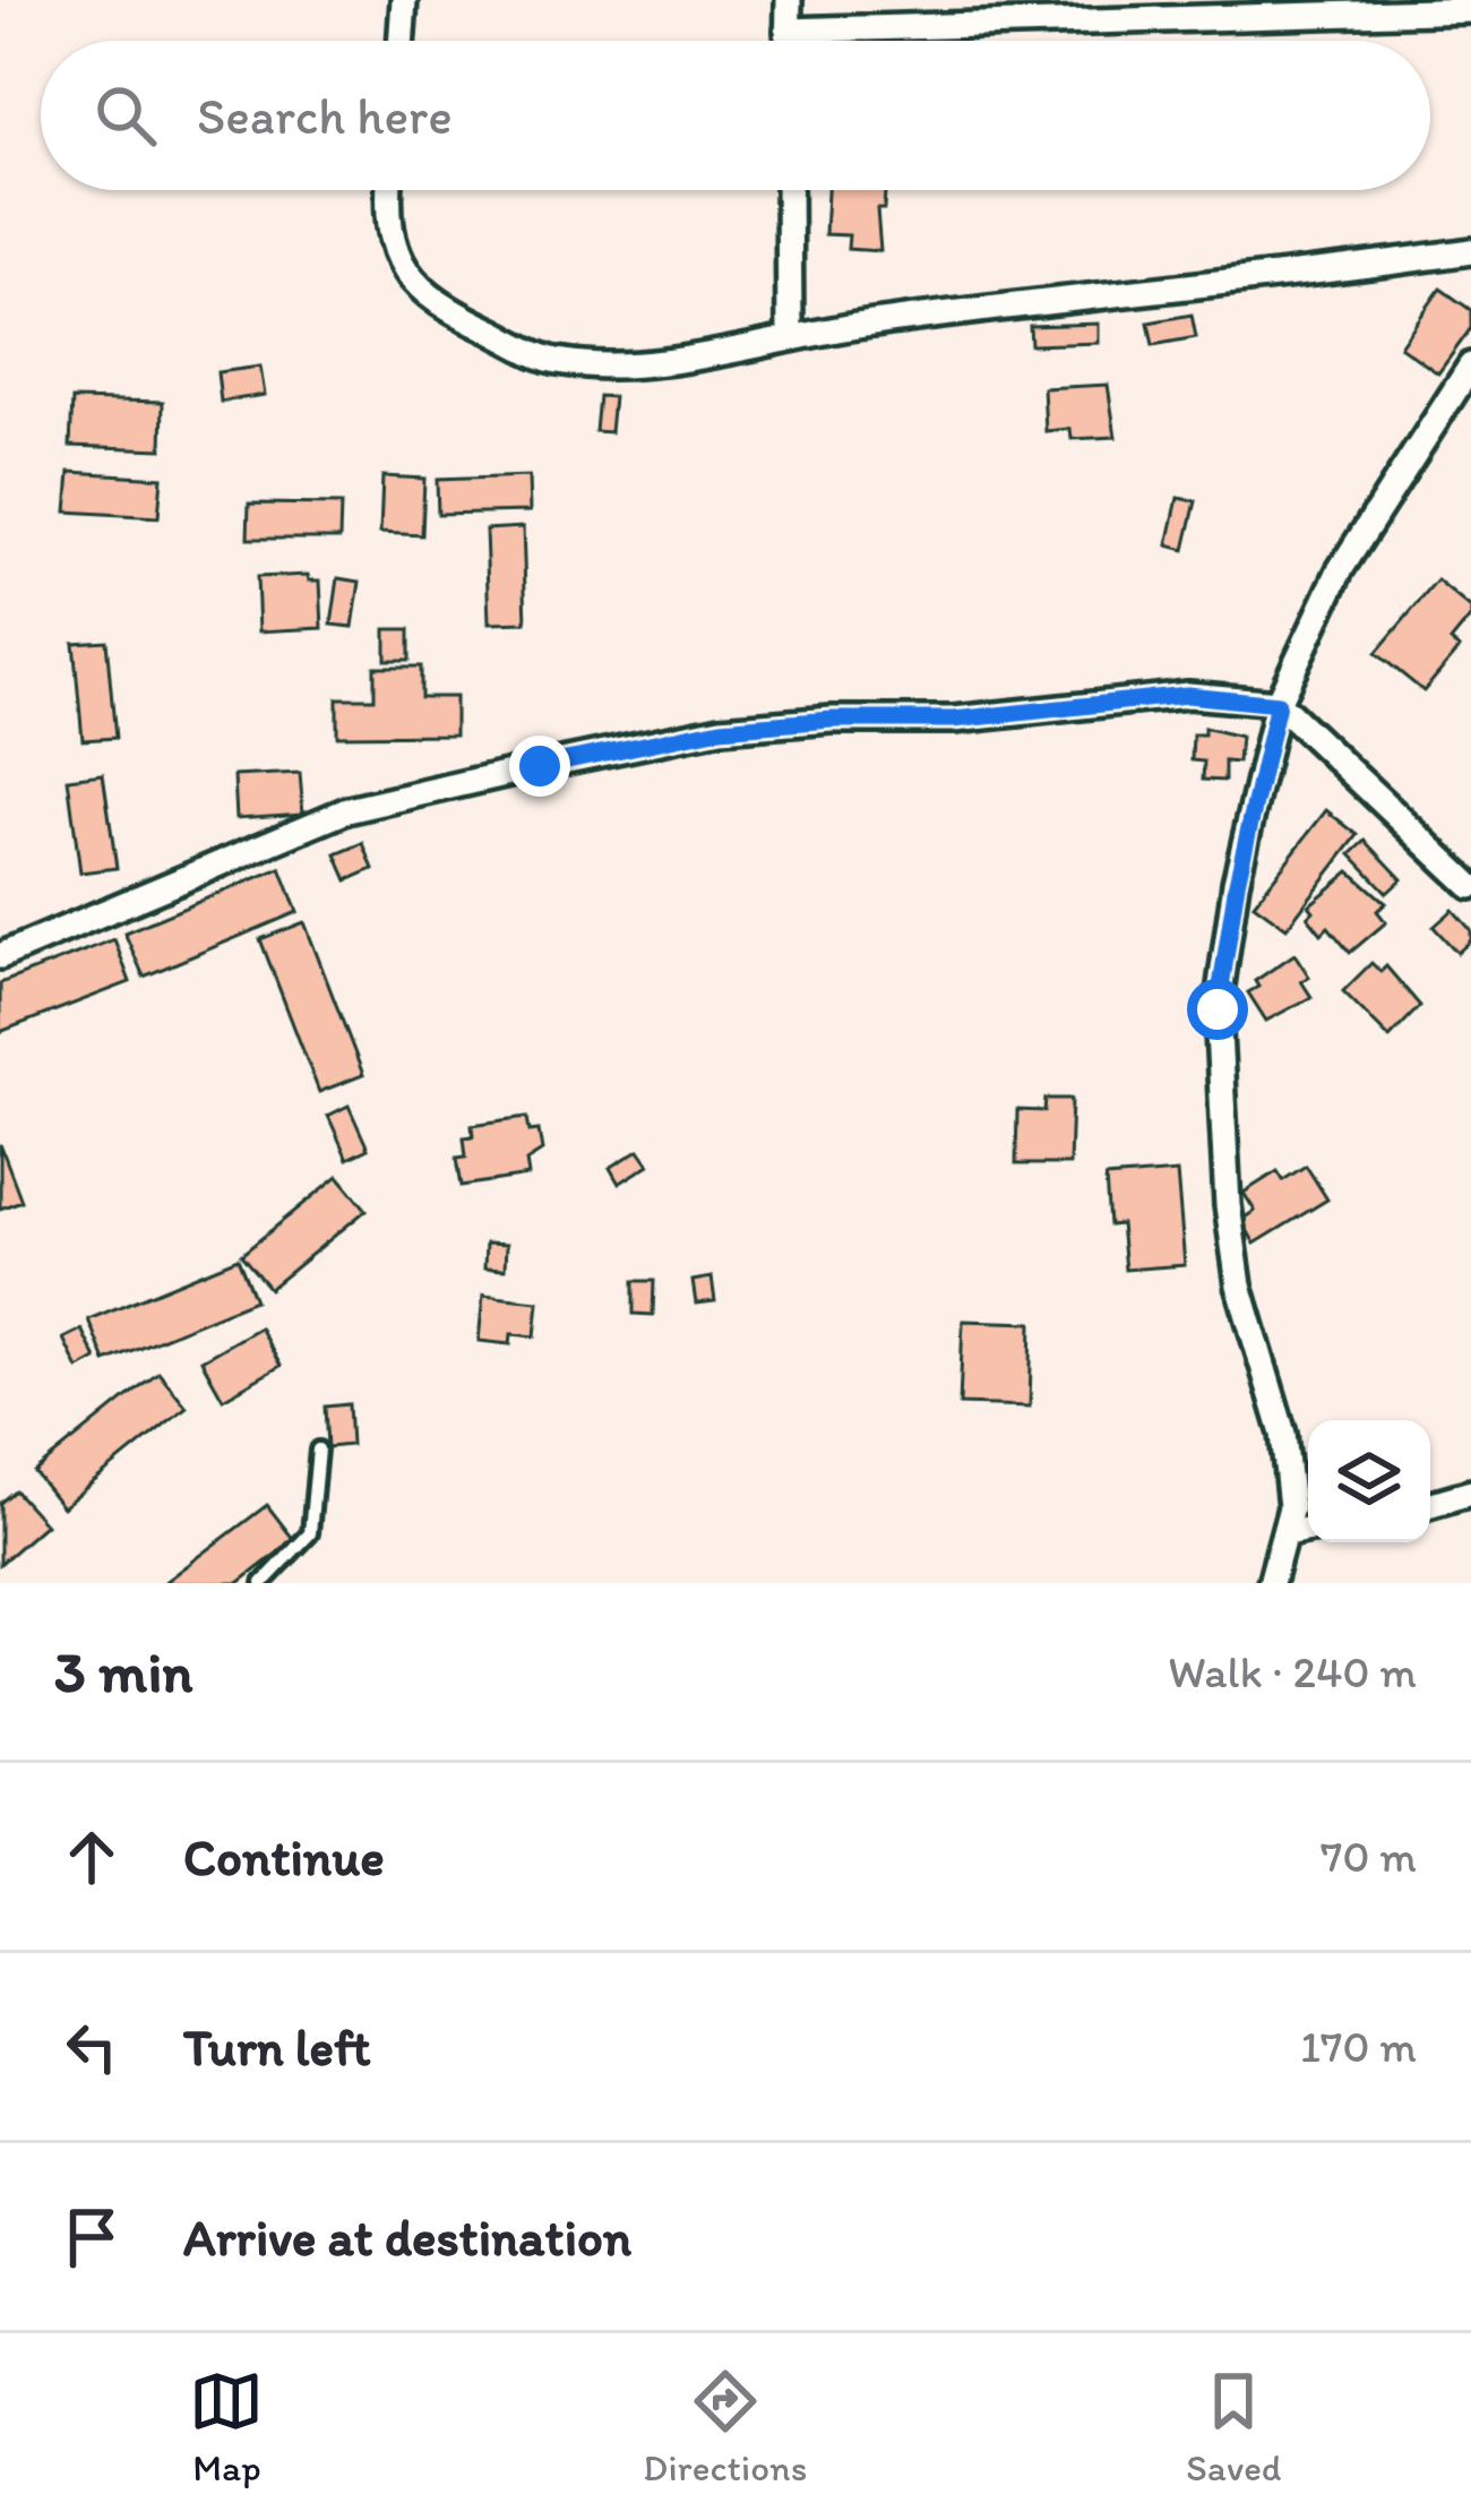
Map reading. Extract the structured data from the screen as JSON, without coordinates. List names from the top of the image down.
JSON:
{
  "page": {
    "search": "Search here",
    "heading": ["3 min", "Walk · 240 m"],
    "list": [
      ["Continue", "70 m"],
      ["Turn left", "170 m"],
      "Arrive at destination"
    ],
    "nav": ["Map", "Directions", "Saved"]
  }
}
